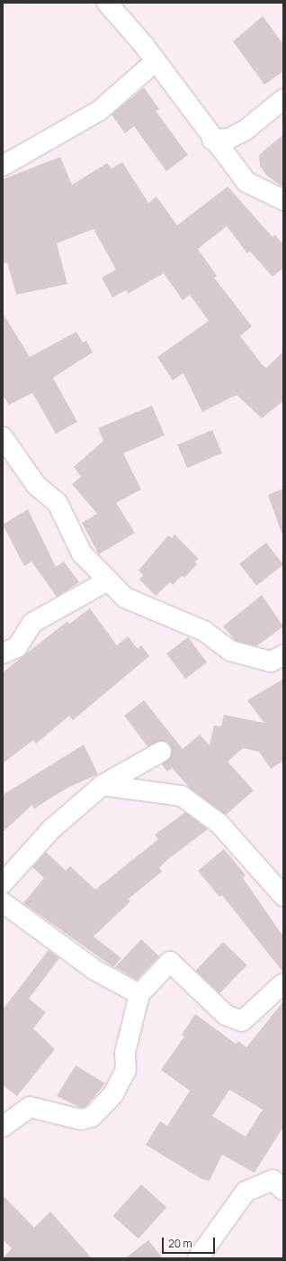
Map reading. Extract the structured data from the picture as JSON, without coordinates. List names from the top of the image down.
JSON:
{
  "scale_bar": "20 m"
}
